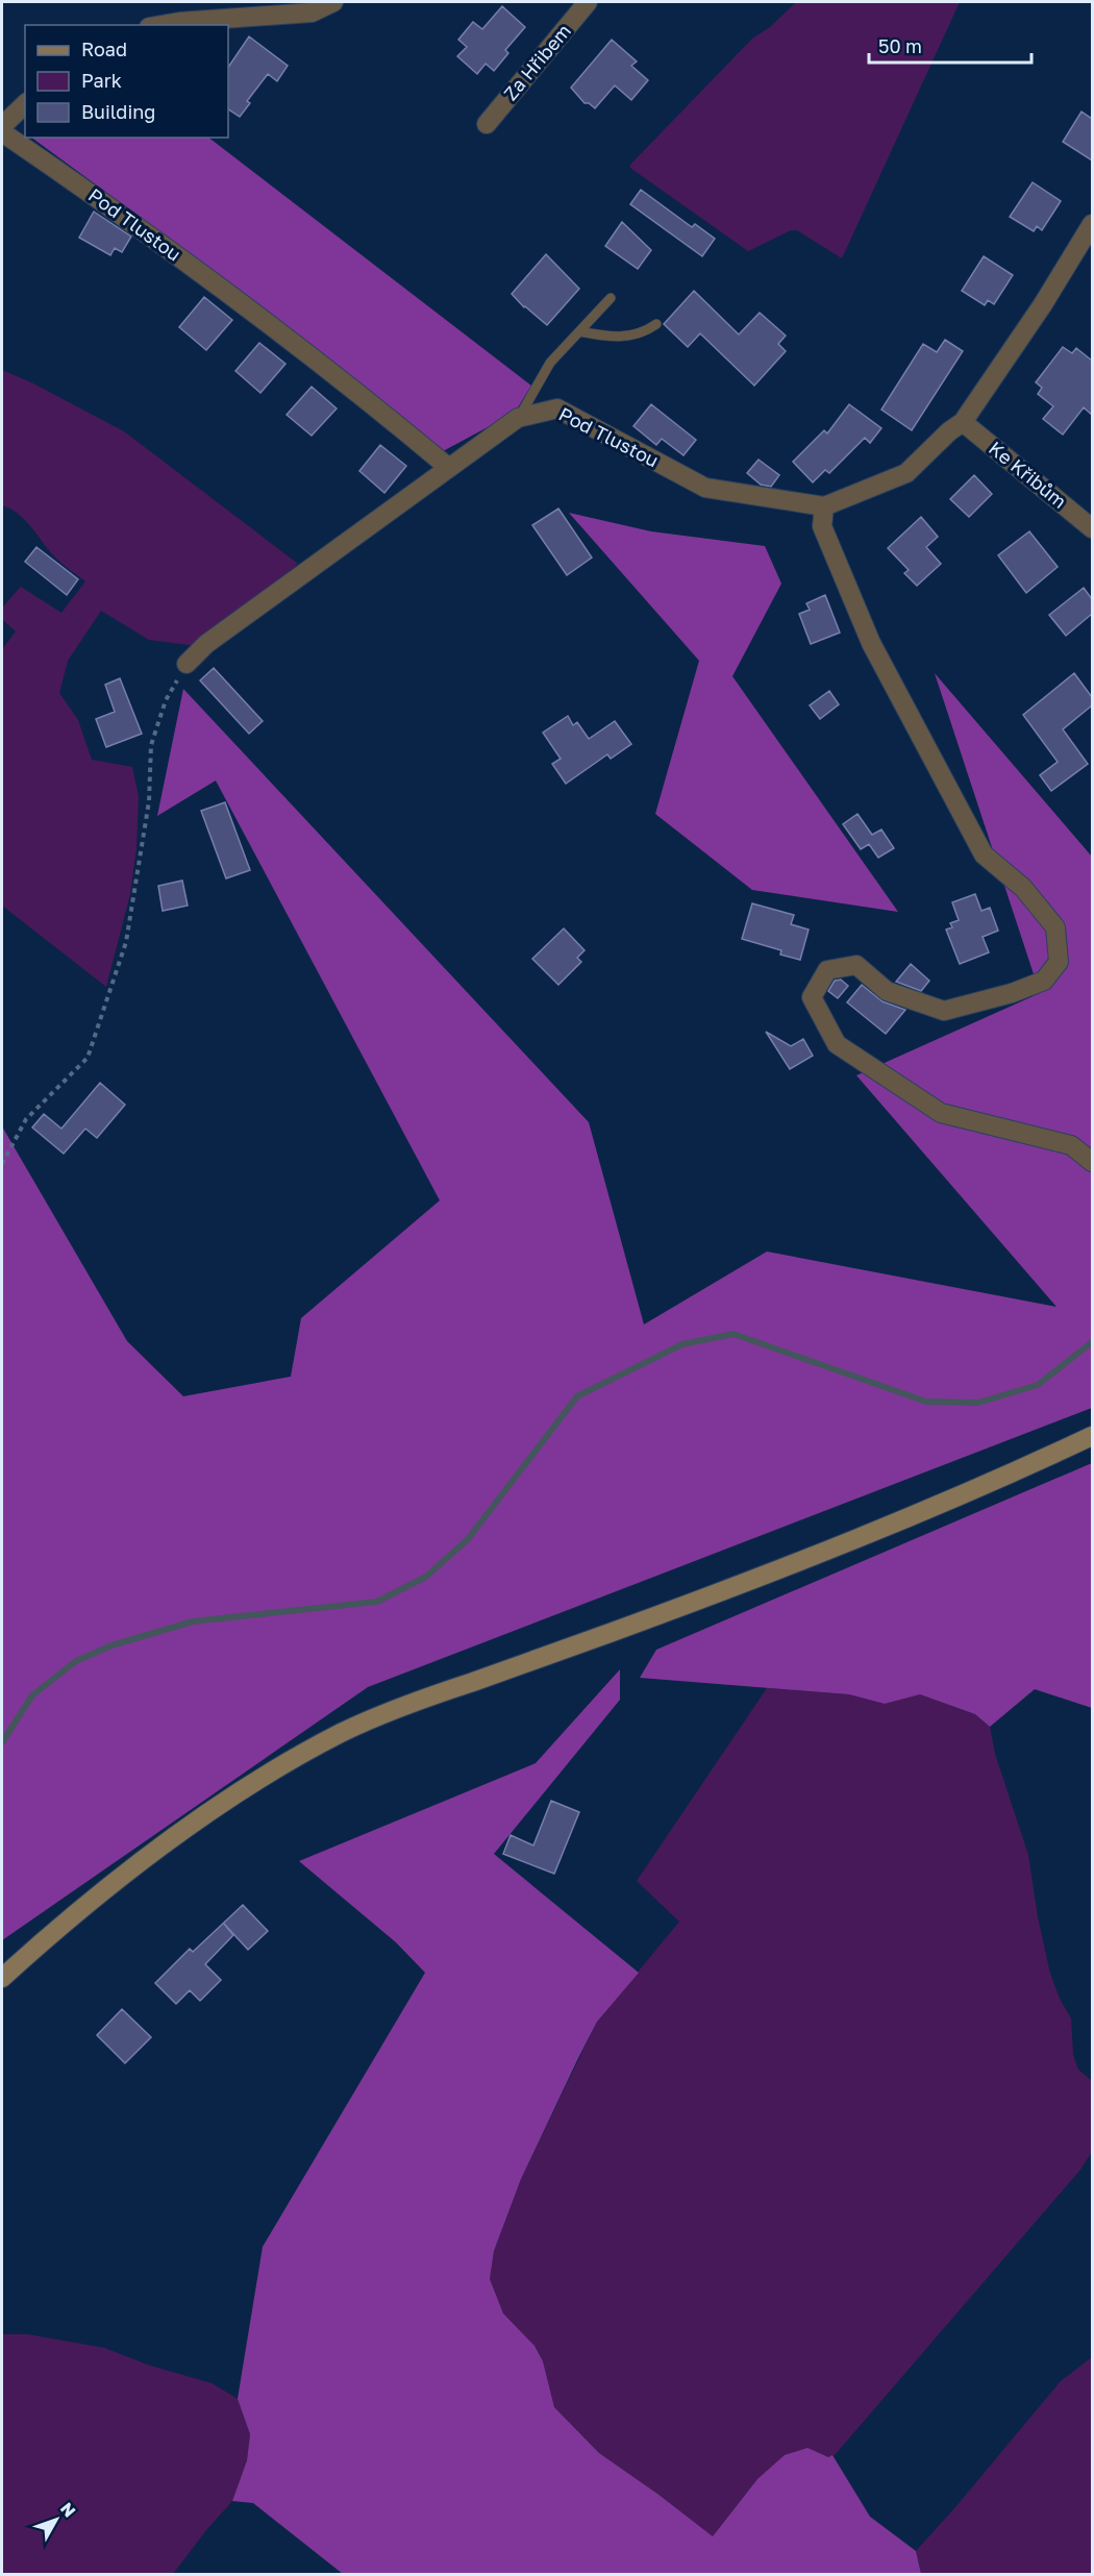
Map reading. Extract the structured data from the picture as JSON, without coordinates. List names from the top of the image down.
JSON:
{
  "streets": {
    "street": ["Za Hřibem", "Pod Tlustou", "Ke Křibům"]
  },
  "legend": ["Road", "Park", "Building"],
  "scale_bar": "50 m",
  "north": "top right"
}
